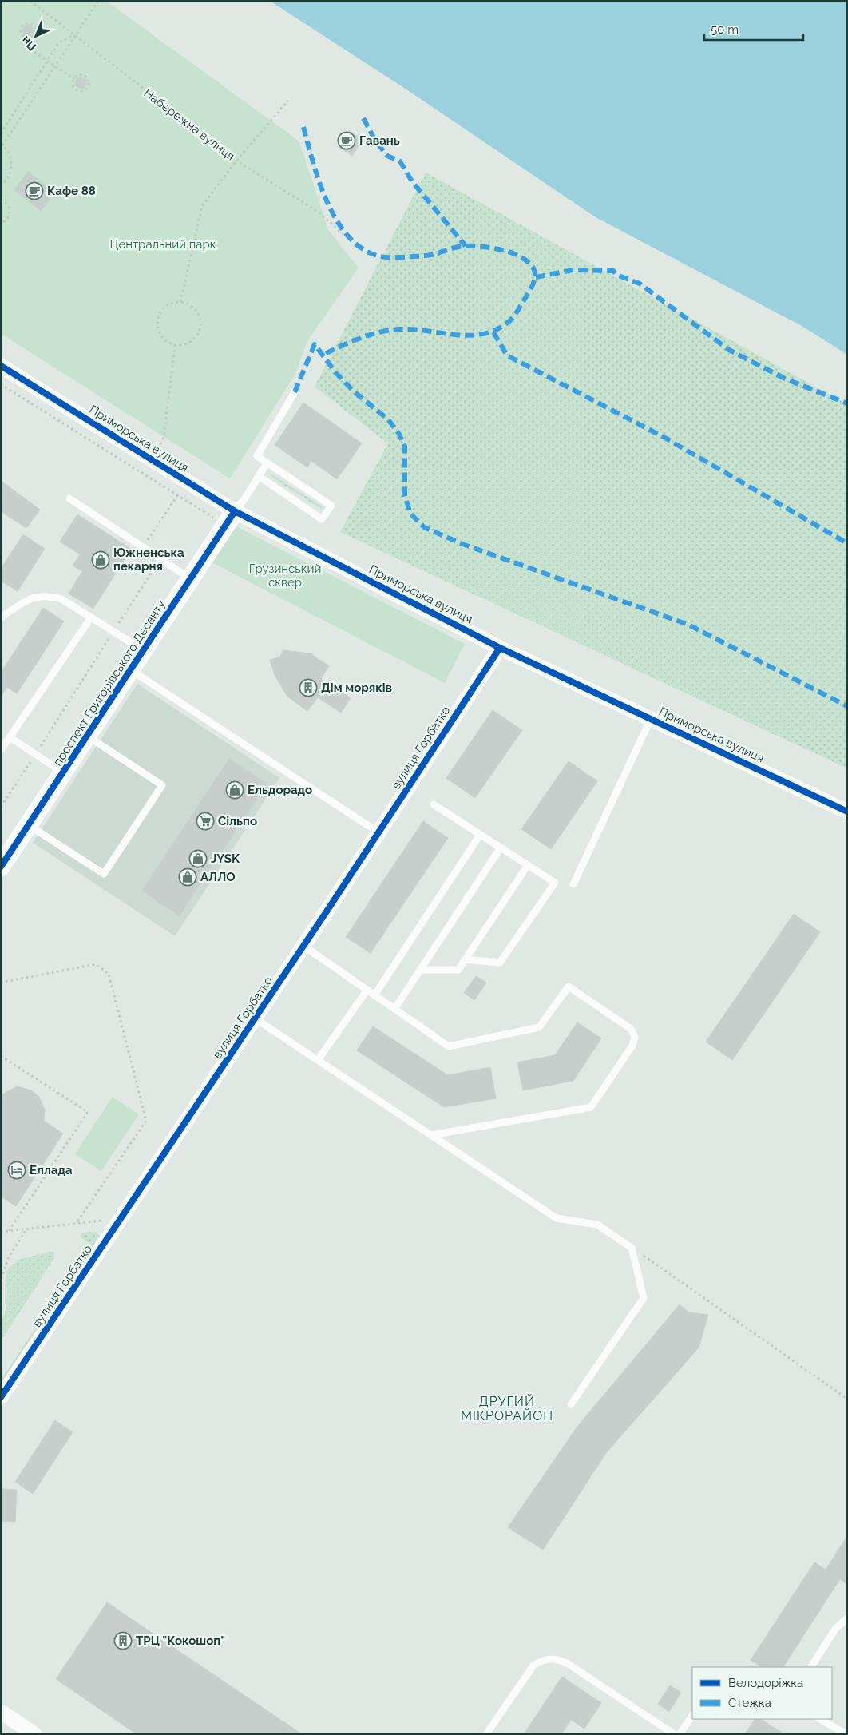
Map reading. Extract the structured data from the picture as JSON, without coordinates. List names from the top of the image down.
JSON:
{
  "streets": {
    "street": ["Приморська вулиця", "проспект Григорівського Десанту", "вулиця Горбатко"],
    "path": ["Набережна вулиця"]
  },
  "crossings": [
    ["Приморська вулиця", "проспект Григорівського Десанту"],
    ["Приморська вулиця", "вулиця Горбатко"]
  ],
  "districts": ["ДРУГИЙ МІКРОРАЙОН"],
  "parks": ["Центральний парк", "Грузинський сквер"],
  "places": {
    "cafe": ["Гавань", "Кафе 88"],
    "shop": [
      "Южненська пекарня",
      "Ельдорадо",
      "JYSK",
      "АЛЛО"
    ],
    "building": ["Дім моряків", "ТРЦ \"Кокошоп\""],
    "supermarket": ["Сільпо"],
    "hotel": ["Еллада"]
  },
  "legend": ["Велодоріжка", "Стежка"],
  "scale_bar": "50 m",
  "north": "bottom left"
}
